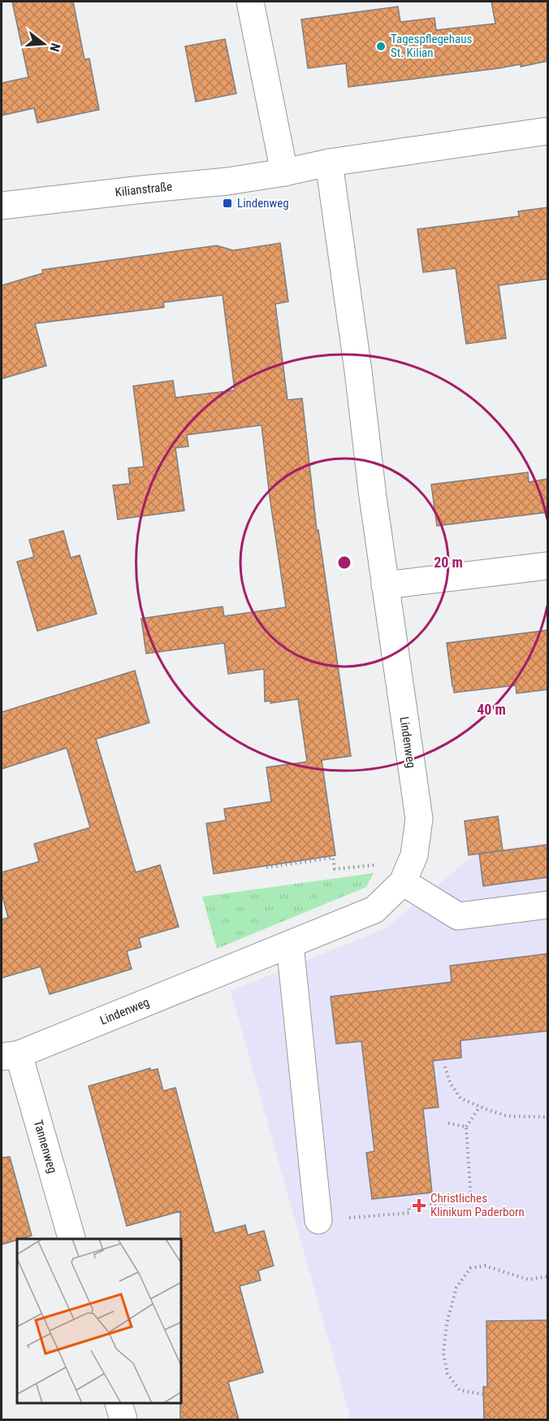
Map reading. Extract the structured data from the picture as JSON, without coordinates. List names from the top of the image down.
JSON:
{
  "streets": {
    "street": ["Kilianstraße", "Lindenweg", "Tannenweg"]
  },
  "crossings": [
    ["Kilianstraße", "Lindenweg"],
    ["Lindenweg", "Tannenweg"]
  ],
  "places": {
    "other": ["Tagespflegehaus St. Kilian"],
    "transit": ["Lindenweg"],
    "health": ["Christliches Klinikum Paderborn"]
  },
  "north": "right",
  "rings": ["20 m", "40 m"]
}
